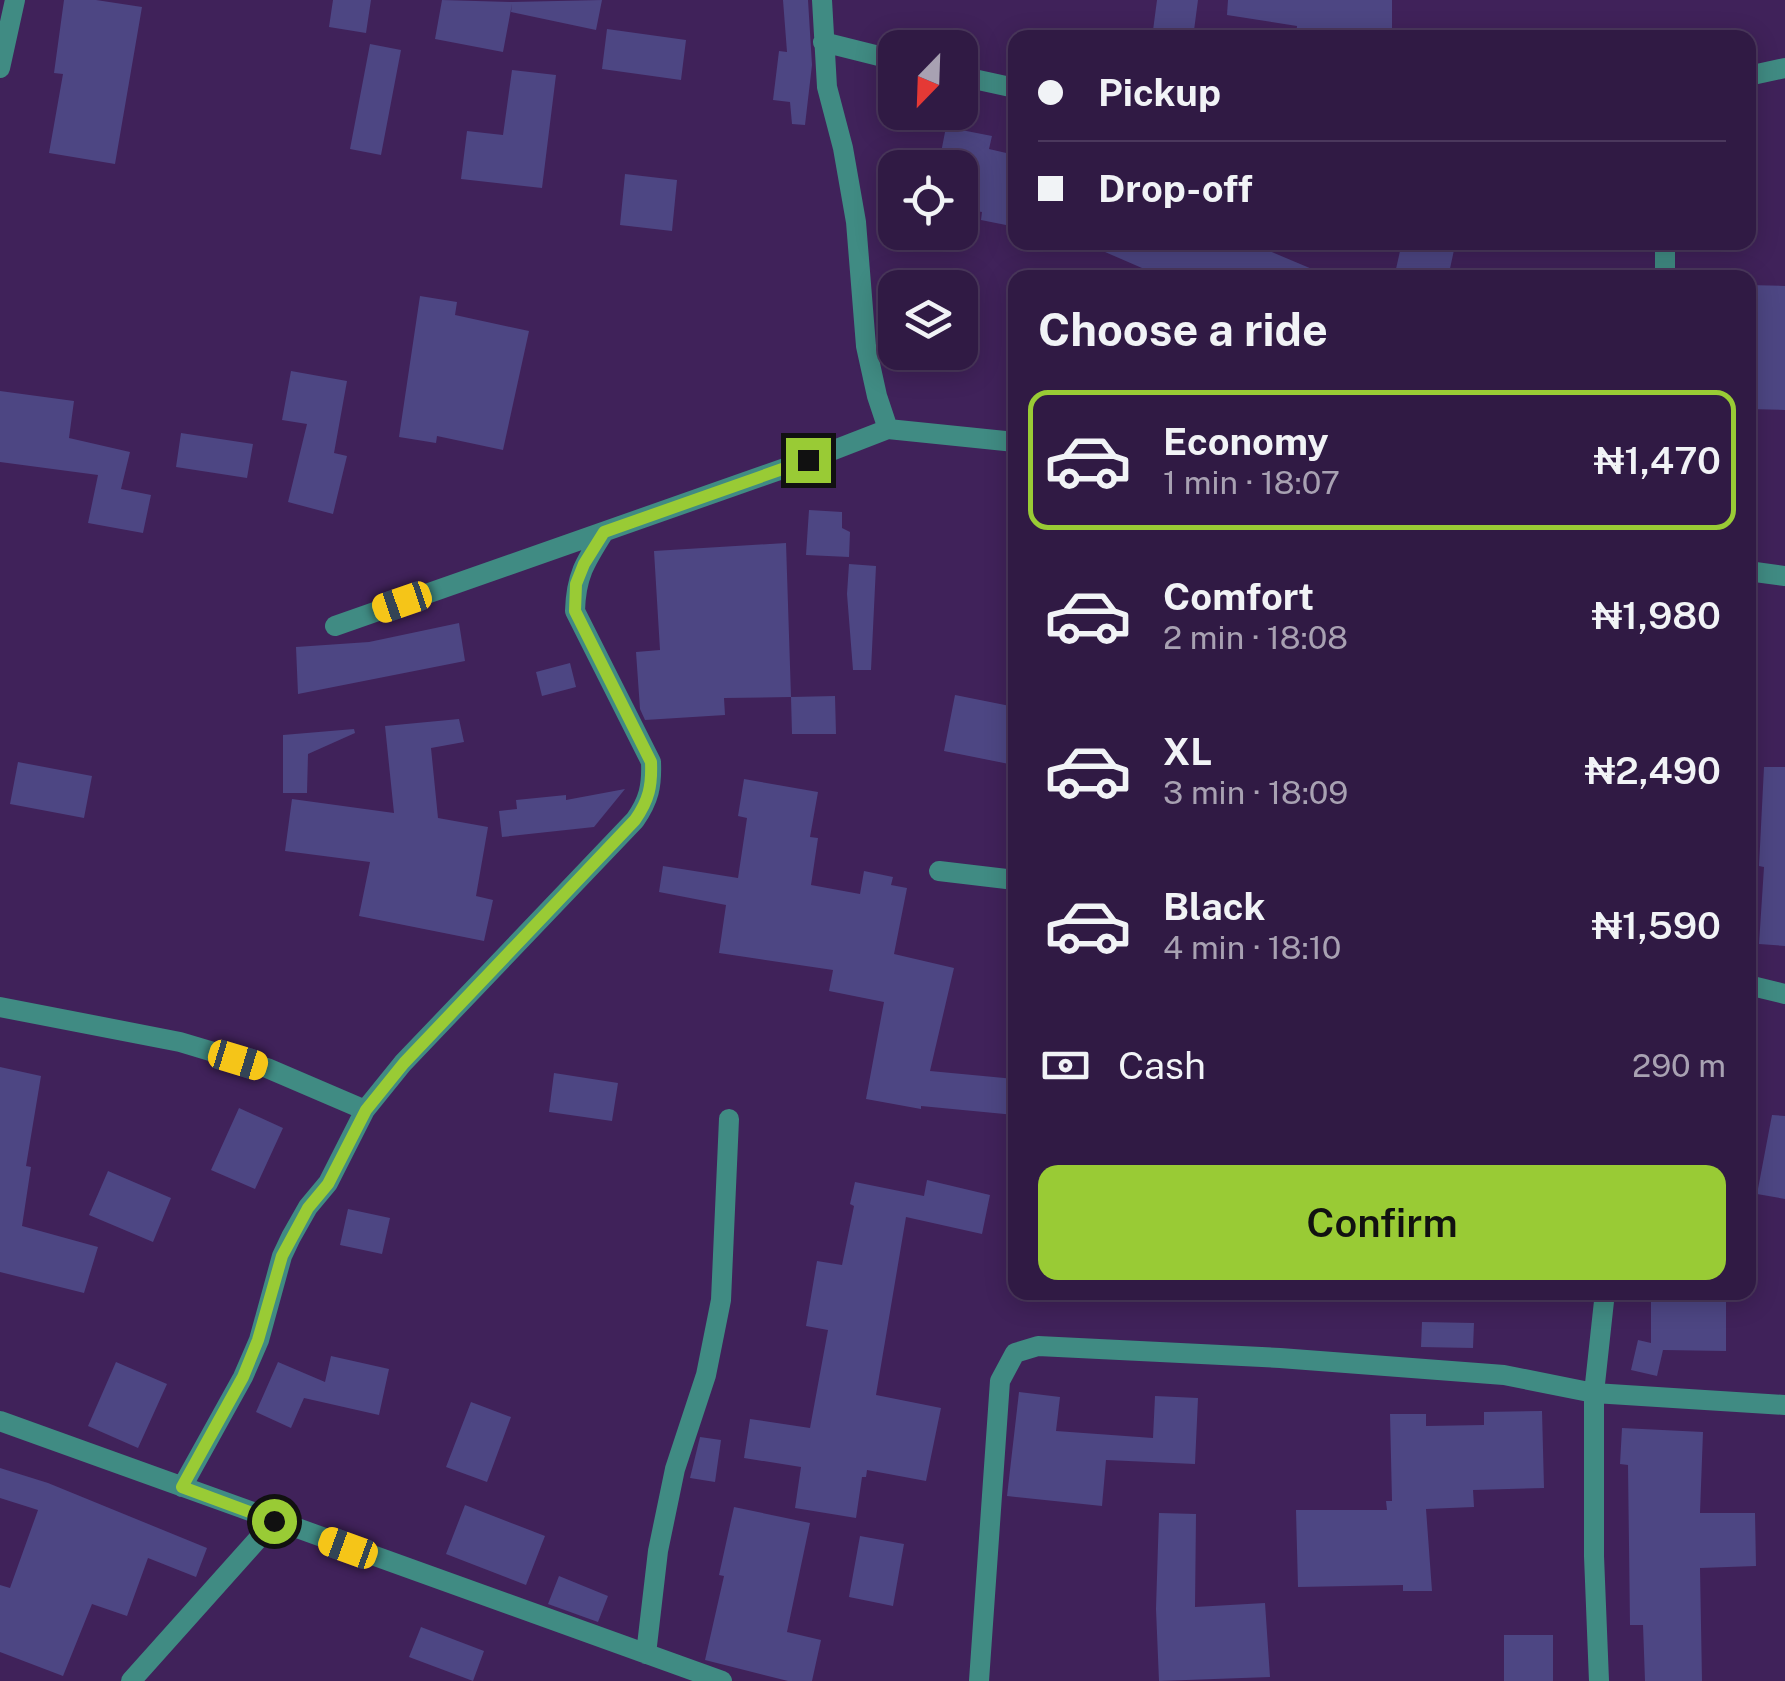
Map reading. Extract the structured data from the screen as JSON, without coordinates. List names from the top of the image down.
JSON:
{
  "north": "bottom left",
  "page": {
    "banner": ["Pickup", "Drop-off"],
    "heading": "Choose a ride",
    "list": [
      {
        "name": "Economy",
        "note": "1 min · 18:07",
        "value": "₦1,470"
      },
      {
        "name": "Comfort",
        "note": "2 min · 18:08",
        "value": "₦1,980"
      },
      {
        "name": "XL",
        "note": "3 min · 18:09",
        "value": "₦2,490"
      },
      {
        "name": "Black",
        "note": "4 min · 18:10",
        "value": "₦1,590"
      }
    ],
    "pay": ["Cash", "290 m"],
    "buttons": "Confirm"
  }
}
